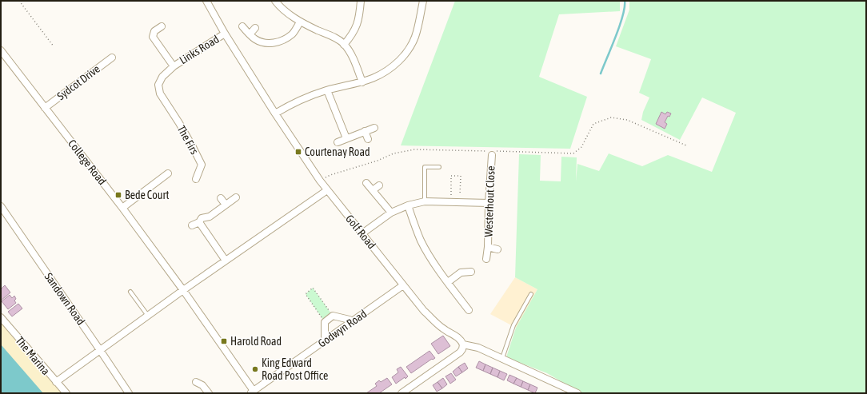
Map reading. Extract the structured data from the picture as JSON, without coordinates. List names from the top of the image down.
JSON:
{
  "streets": {
    "street": [
      "Links Road",
      "Sydcot Drive",
      "The Firs",
      "College Road",
      "Westerhout Close",
      "Golf Road",
      "Sandown Road",
      "Godwyn Road",
      "The Marina"
    ]
  },
  "crossings": [
    ["Links Road", "The Firs"],
    ["Links Road", "Golf Road"],
    ["Sydcot Drive", "College Road"],
    ["College Road", "Godwyn Road"],
    ["Golf Road", "Godwyn Road"]
  ],
  "places": {
    "transit": ["Courtenay Road", "Bede Court", "Harold Road"],
    "other": ["King Edward Road Post Office"]
  }
}
